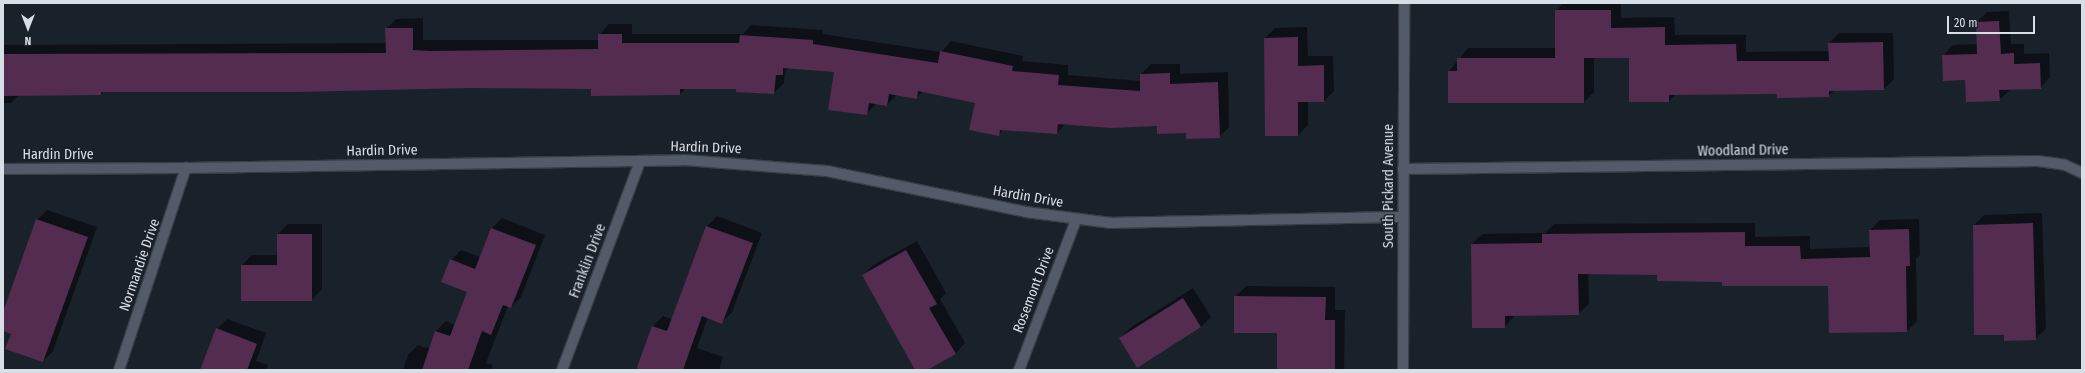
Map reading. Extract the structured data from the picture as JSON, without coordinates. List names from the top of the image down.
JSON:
{
  "streets": {
    "street": [
      "Hardin Drive",
      "Woodland Drive",
      "South Pickard Avenue",
      "Franklin Drive",
      "Normandie Drive",
      "Rosemont Drive"
    ]
  },
  "crossings": [
    ["Hardin Drive", "South Pickard Avenue"],
    ["Hardin Drive", "Franklin Drive"],
    ["Hardin Drive", "Normandie Drive"],
    ["Hardin Drive", "Rosemont Drive"],
    ["Woodland Drive", "South Pickard Avenue"]
  ],
  "scale_bar": "20 m",
  "north": "bottom"
}
